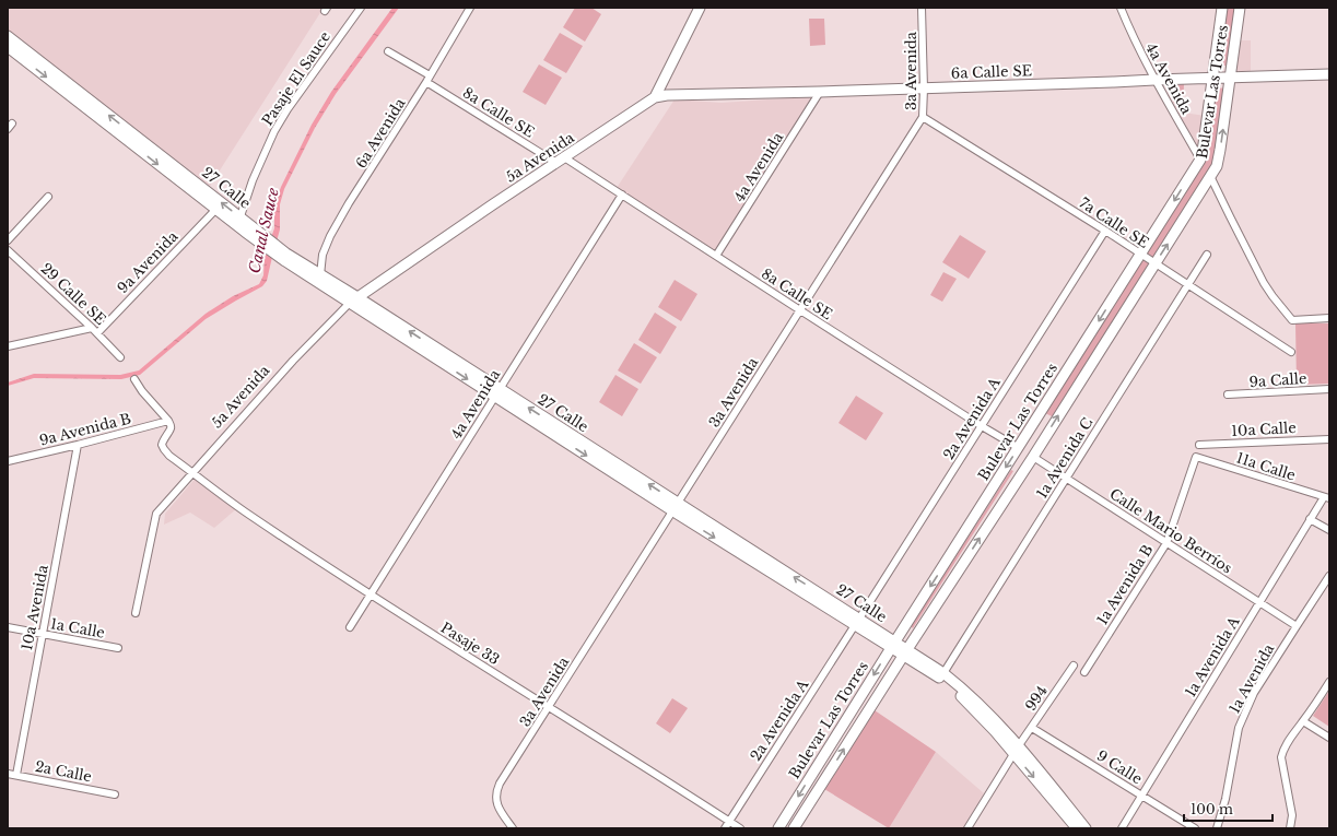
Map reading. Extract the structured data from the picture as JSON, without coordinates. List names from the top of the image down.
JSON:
{
  "streets": {
    "street": [
      "3a Avenida",
      "6a Calle SE",
      "Pasaje El Sauce",
      "4a Avenida",
      "Bulevar Las Torres",
      "8a Calle SE",
      "6a Avenida",
      "5a Avenida",
      "27 Calle",
      "7a Calle SE",
      "9a Avenida",
      "29 Calle SE",
      "9a Calle",
      "2a Avenida A",
      "9a Avenida B",
      "10a Calle",
      "1a Avenida C",
      "11a Calle",
      "Calle Mario Berríos",
      "1a Avenida B",
      "10a Avenida",
      "1a Calle",
      "Pasaje 33",
      "1a Avenida A",
      "1a Avenida",
      "994",
      "9 Calle",
      "2a Calle"
    ]
  },
  "crossings": [
    ["3a Avenida", "6a Calle SE"],
    ["3a Avenida", "8a Calle SE"],
    ["3a Avenida", "27 Calle"],
    ["3a Avenida", "7a Calle SE"],
    ["3a Avenida", "Pasaje 33"],
    ["6a Calle SE", "4a Avenida"],
    ["6a Calle SE", "Bulevar Las Torres"],
    ["6a Calle SE", "5a Avenida"],
    ["Pasaje El Sauce", "27 Calle"],
    ["4a Avenida", "Bulevar Las Torres"],
    ["4a Avenida", "8a Calle SE"],
    ["4a Avenida", "27 Calle"],
    ["4a Avenida", "Pasaje 33"],
    ["Bulevar Las Torres", "8a Calle SE"],
    ["Bulevar Las Torres", "27 Calle"],
    ["Bulevar Las Torres", "7a Calle SE"],
    ["Bulevar Las Torres", "Calle Mario Berríos"],
    ["8a Calle SE", "6a Avenida"],
    ["8a Calle SE", "5a Avenida"],
    ["8a Calle SE", "2a Avenida A"],
    ["6a Avenida", "27 Calle"],
    ["5a Avenida", "27 Calle"],
    ["5a Avenida", "Pasaje 33"],
    ["27 Calle", "9a Avenida"],
    ["27 Calle", "2a Avenida A"],
    ["27 Calle", "1a Avenida C"],
    ["27 Calle", "994"],
    ["7a Calle SE", "2a Avenida A"],
    ["7a Calle SE", "1a Avenida C"],
    ["9a Avenida", "29 Calle SE"],
    ["2a Avenida A", "Pasaje 33"],
    ["9a Avenida B", "10a Avenida"],
    ["9a Avenida B", "Pasaje 33"],
    ["1a Avenida C", "Calle Mario Berríos"],
    ["11a Calle", "1a Avenida B"],
    ["11a Calle", "1a Avenida A"],
    ["Calle Mario Berríos", "1a Avenida B"],
    ["Calle Mario Berríos", "1a Avenida A"],
    ["Calle Mario Berríos", "1a Avenida"],
    ["10a Avenida", "1a Calle"],
    ["10a Avenida", "2a Calle"],
    ["1a Avenida A", "9 Calle"],
    ["994", "9 Calle"]
  ],
  "water": ["Canal Sauce"],
  "scale_bar": "100 m"
}
